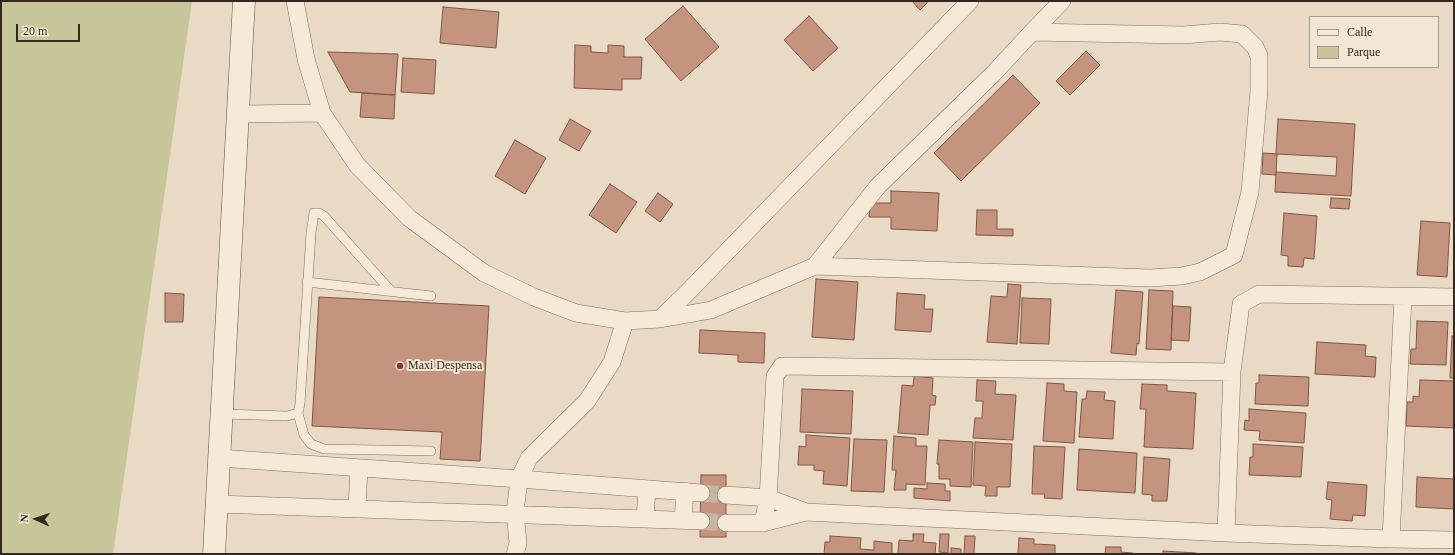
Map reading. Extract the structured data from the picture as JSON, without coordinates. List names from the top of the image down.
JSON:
{
  "places": ["Maxi Despensa"],
  "legend": ["Calle", "Parque"],
  "scale_bar": "20 m",
  "north": "left"
}
